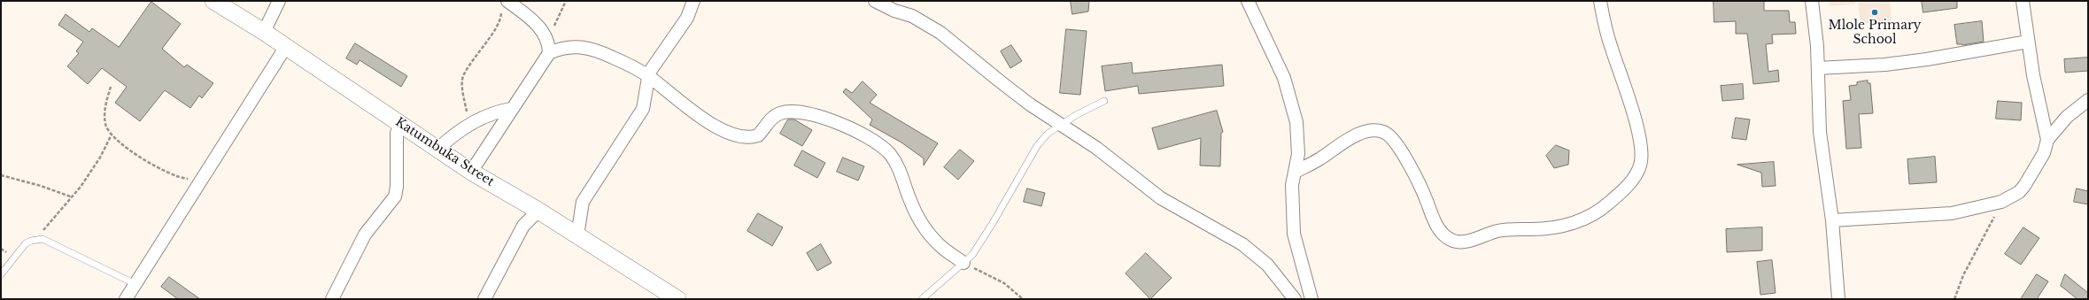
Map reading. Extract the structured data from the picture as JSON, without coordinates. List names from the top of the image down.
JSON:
{
  "streets": {
    "main road": ["Katumbuka Street"]
  },
  "places": ["Mlole Primary School"]
}
